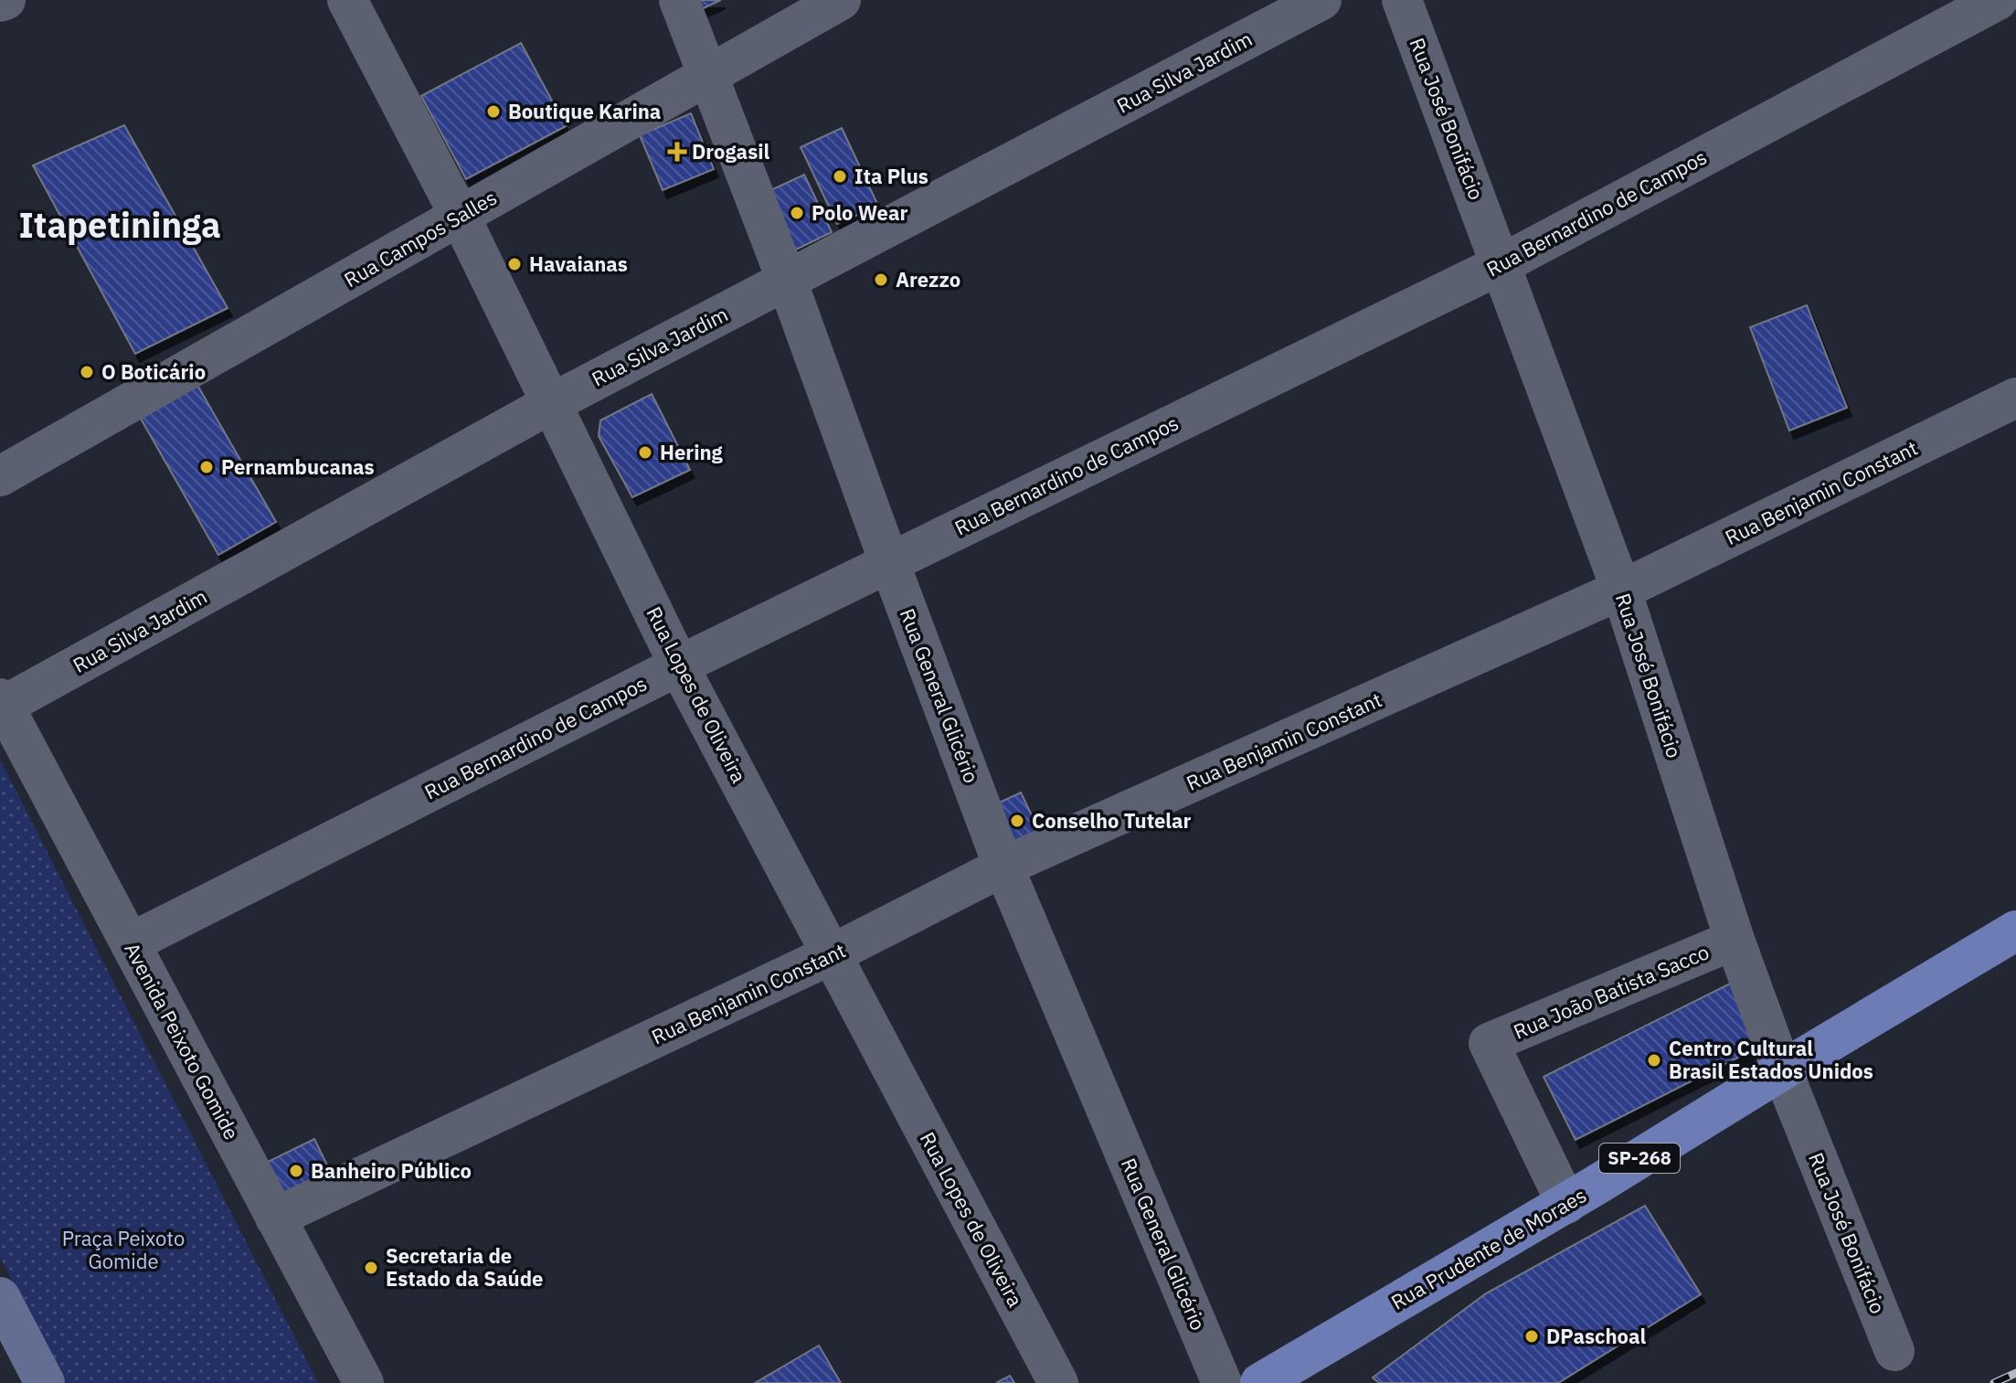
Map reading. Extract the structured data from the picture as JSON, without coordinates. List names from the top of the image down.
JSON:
{
  "streets": {
    "main road": ["SP-268", "Rua Prudente de Moraes"],
    "street": [
      "Rua Silva Jardim",
      "Rua José Bonifácio",
      "Rua Bernardino de Campos",
      "Rua Campos Salles",
      "Rua Benjamin Constant",
      "Rua Lopes de Oliveira",
      "Rua General Glicério",
      "Rua João Batista Sacco",
      "Avenida Peixoto Gomide"
    ]
  },
  "crossings": [
    ["Rua Silva Jardim", "Rua Lopes de Oliveira"],
    ["Rua Silva Jardim", "Rua General Glicério"],
    ["Rua Silva Jardim", "Avenida Peixoto Gomide"],
    ["Rua José Bonifácio", "Rua Bernardino de Campos"],
    ["Rua José Bonifácio", "Rua Benjamin Constant"],
    ["Rua José Bonifácio", "Rua João Batista Sacco"],
    ["Rua José Bonifácio", "Rua Prudente de Moraes"],
    ["Rua Bernardino de Campos", "Rua Lopes de Oliveira"],
    ["Rua Bernardino de Campos", "Rua General Glicério"],
    ["Rua Bernardino de Campos", "Avenida Peixoto Gomide"],
    ["Rua Campos Salles", "Rua Lopes de Oliveira"],
    ["Rua Campos Salles", "Rua General Glicério"],
    ["Rua Benjamin Constant", "Rua Lopes de Oliveira"],
    ["Rua Benjamin Constant", "Rua General Glicério"],
    ["Rua Benjamin Constant", "Avenida Peixoto Gomide"],
    ["Rua João Batista Sacco", "Rua Prudente de Moraes"]
  ],
  "districts": ["Itapetininga"],
  "parks": ["Praça Peixoto Gomide"],
  "places": {
    "other": [
      "Boutique Karina",
      "Ita Plus",
      "Polo Wear",
      "Havaianas",
      "Arezzo",
      "O Boticário",
      "Hering",
      "Pernambucanas",
      "Conselho Tutelar",
      "Centro Cultural Brasil Estados Unidos",
      "Banheiro Público",
      "Secretaria de Estado da Saúde",
      "DPaschoal"
    ],
    "health": ["Drogasil"]
  }
}
